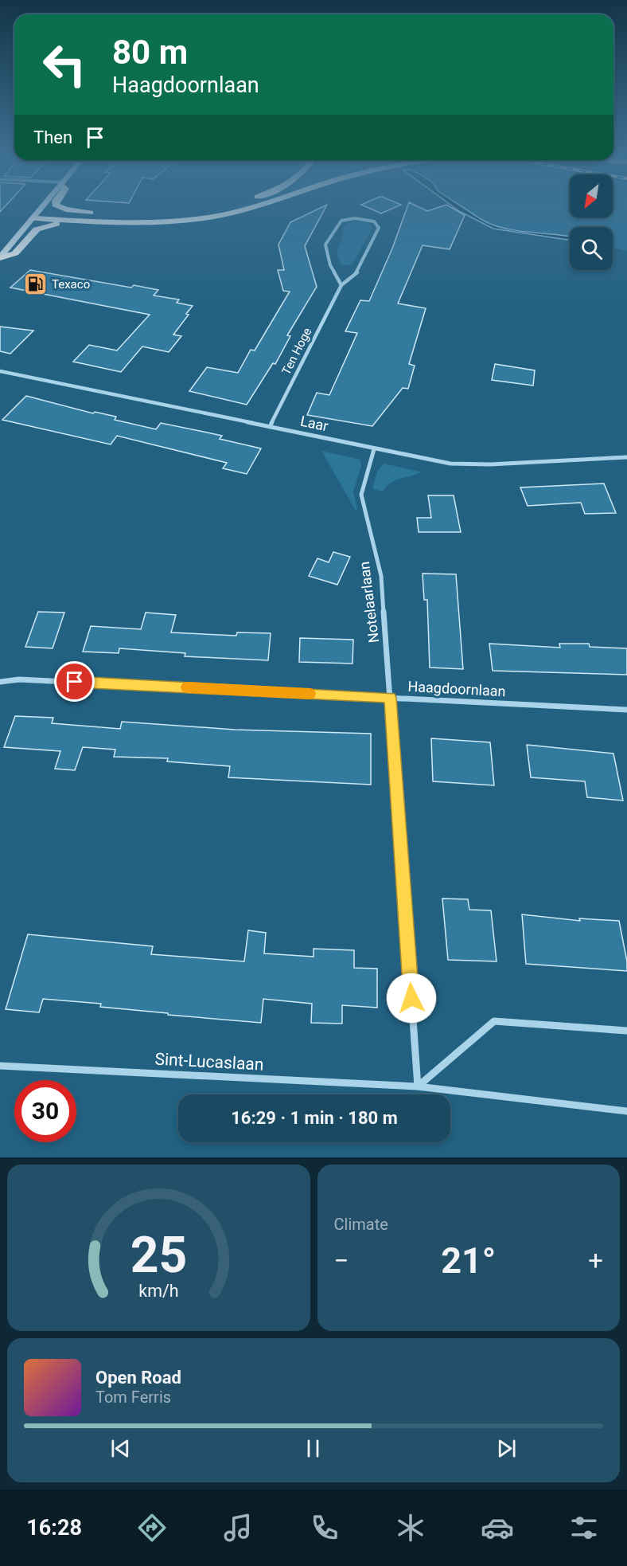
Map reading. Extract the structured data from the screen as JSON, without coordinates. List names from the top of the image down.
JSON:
{
  "streets": {
    "street": [
      "Ten Hoge",
      "Laar",
      "Notelaarlaan",
      "Haagdoornlaan",
      "Sint-Lucaslaan"
    ]
  },
  "crossings": [
    ["Ten Hoge", "Laar"],
    ["Laar", "Notelaarlaan"],
    ["Notelaarlaan", "Haagdoornlaan"],
    ["Notelaarlaan", "Sint-Lucaslaan"]
  ],
  "places": {
    "fuel station": ["Texaco"]
  },
  "north": "bottom left",
  "page": {
    "turn": ["80 m", "Haagdoornlaan"],
    "then": "Then",
    "limit": "30",
    "trip": "16:29 · 1 min · 180 m",
    "tile": "Climate",
    "heat": ["−", "21°", "+"],
    "song": ["Open Road", "Tom Ferris"],
    "tabs": "16:28",
    "gauge": ["25", "km/h"]
  }
}
